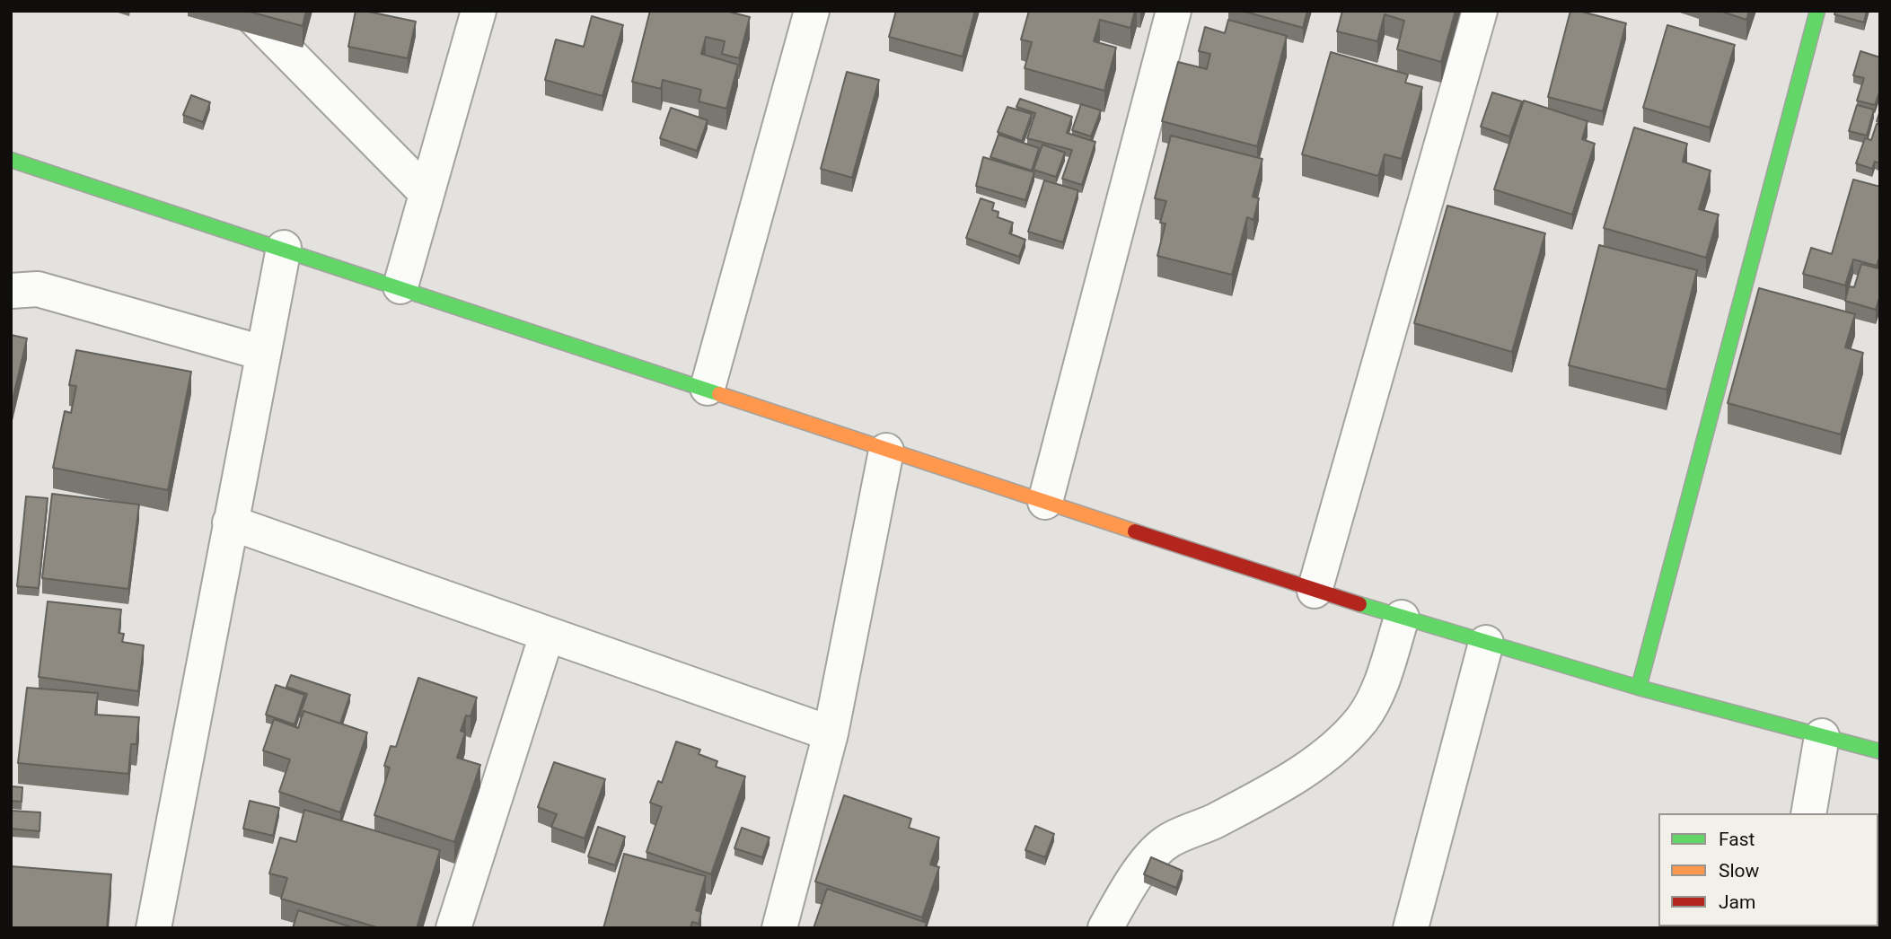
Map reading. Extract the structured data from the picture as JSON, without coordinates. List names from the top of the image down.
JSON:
{
  "legend": ["Fast", "Slow", "Jam"]
}
